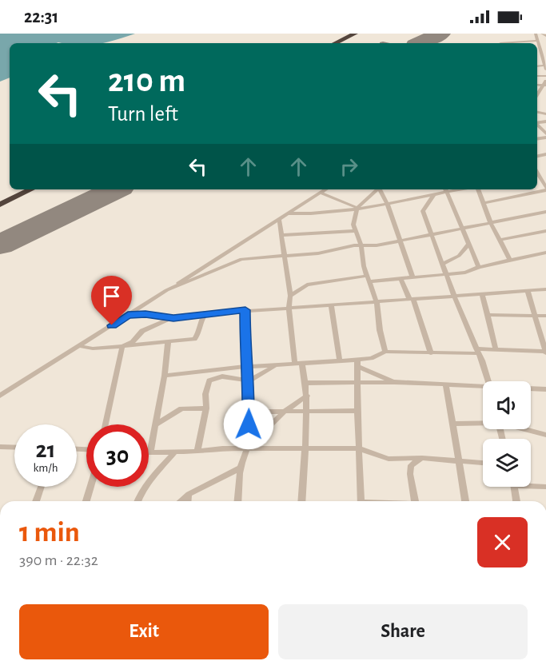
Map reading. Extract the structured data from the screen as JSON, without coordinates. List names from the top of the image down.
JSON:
{
  "page": {
    "status": "22:31",
    "turn": ["210 m", "Turn left"],
    "speed": "21 km/h",
    "limit": "30",
    "heading": ["1 min", "390 m · 22:32"],
    "buttons": ["Exit", "Share"]
  }
}
